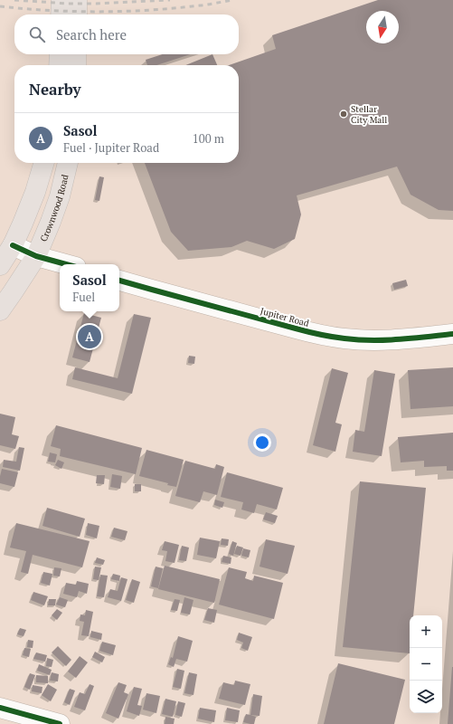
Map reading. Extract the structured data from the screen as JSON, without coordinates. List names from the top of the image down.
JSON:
{
  "streets": {
    "main road": ["Crownwood Road"],
    "street": ["Jupiter Road"]
  },
  "places": ["Stellar City Mall"],
  "north": "bottom",
  "page": {
    "search": "Search here",
    "heading": "Nearby",
    "list": [
      {
        "mark": "A",
        "name": "Sasol",
        "note": "Fuel · Jupiter Road",
        "value": "100 m"
      }
    ],
    "popup": ["Sasol", "Fuel"],
    "pins": "A",
    "map_buttons": ["+", "−"]
  }
}
